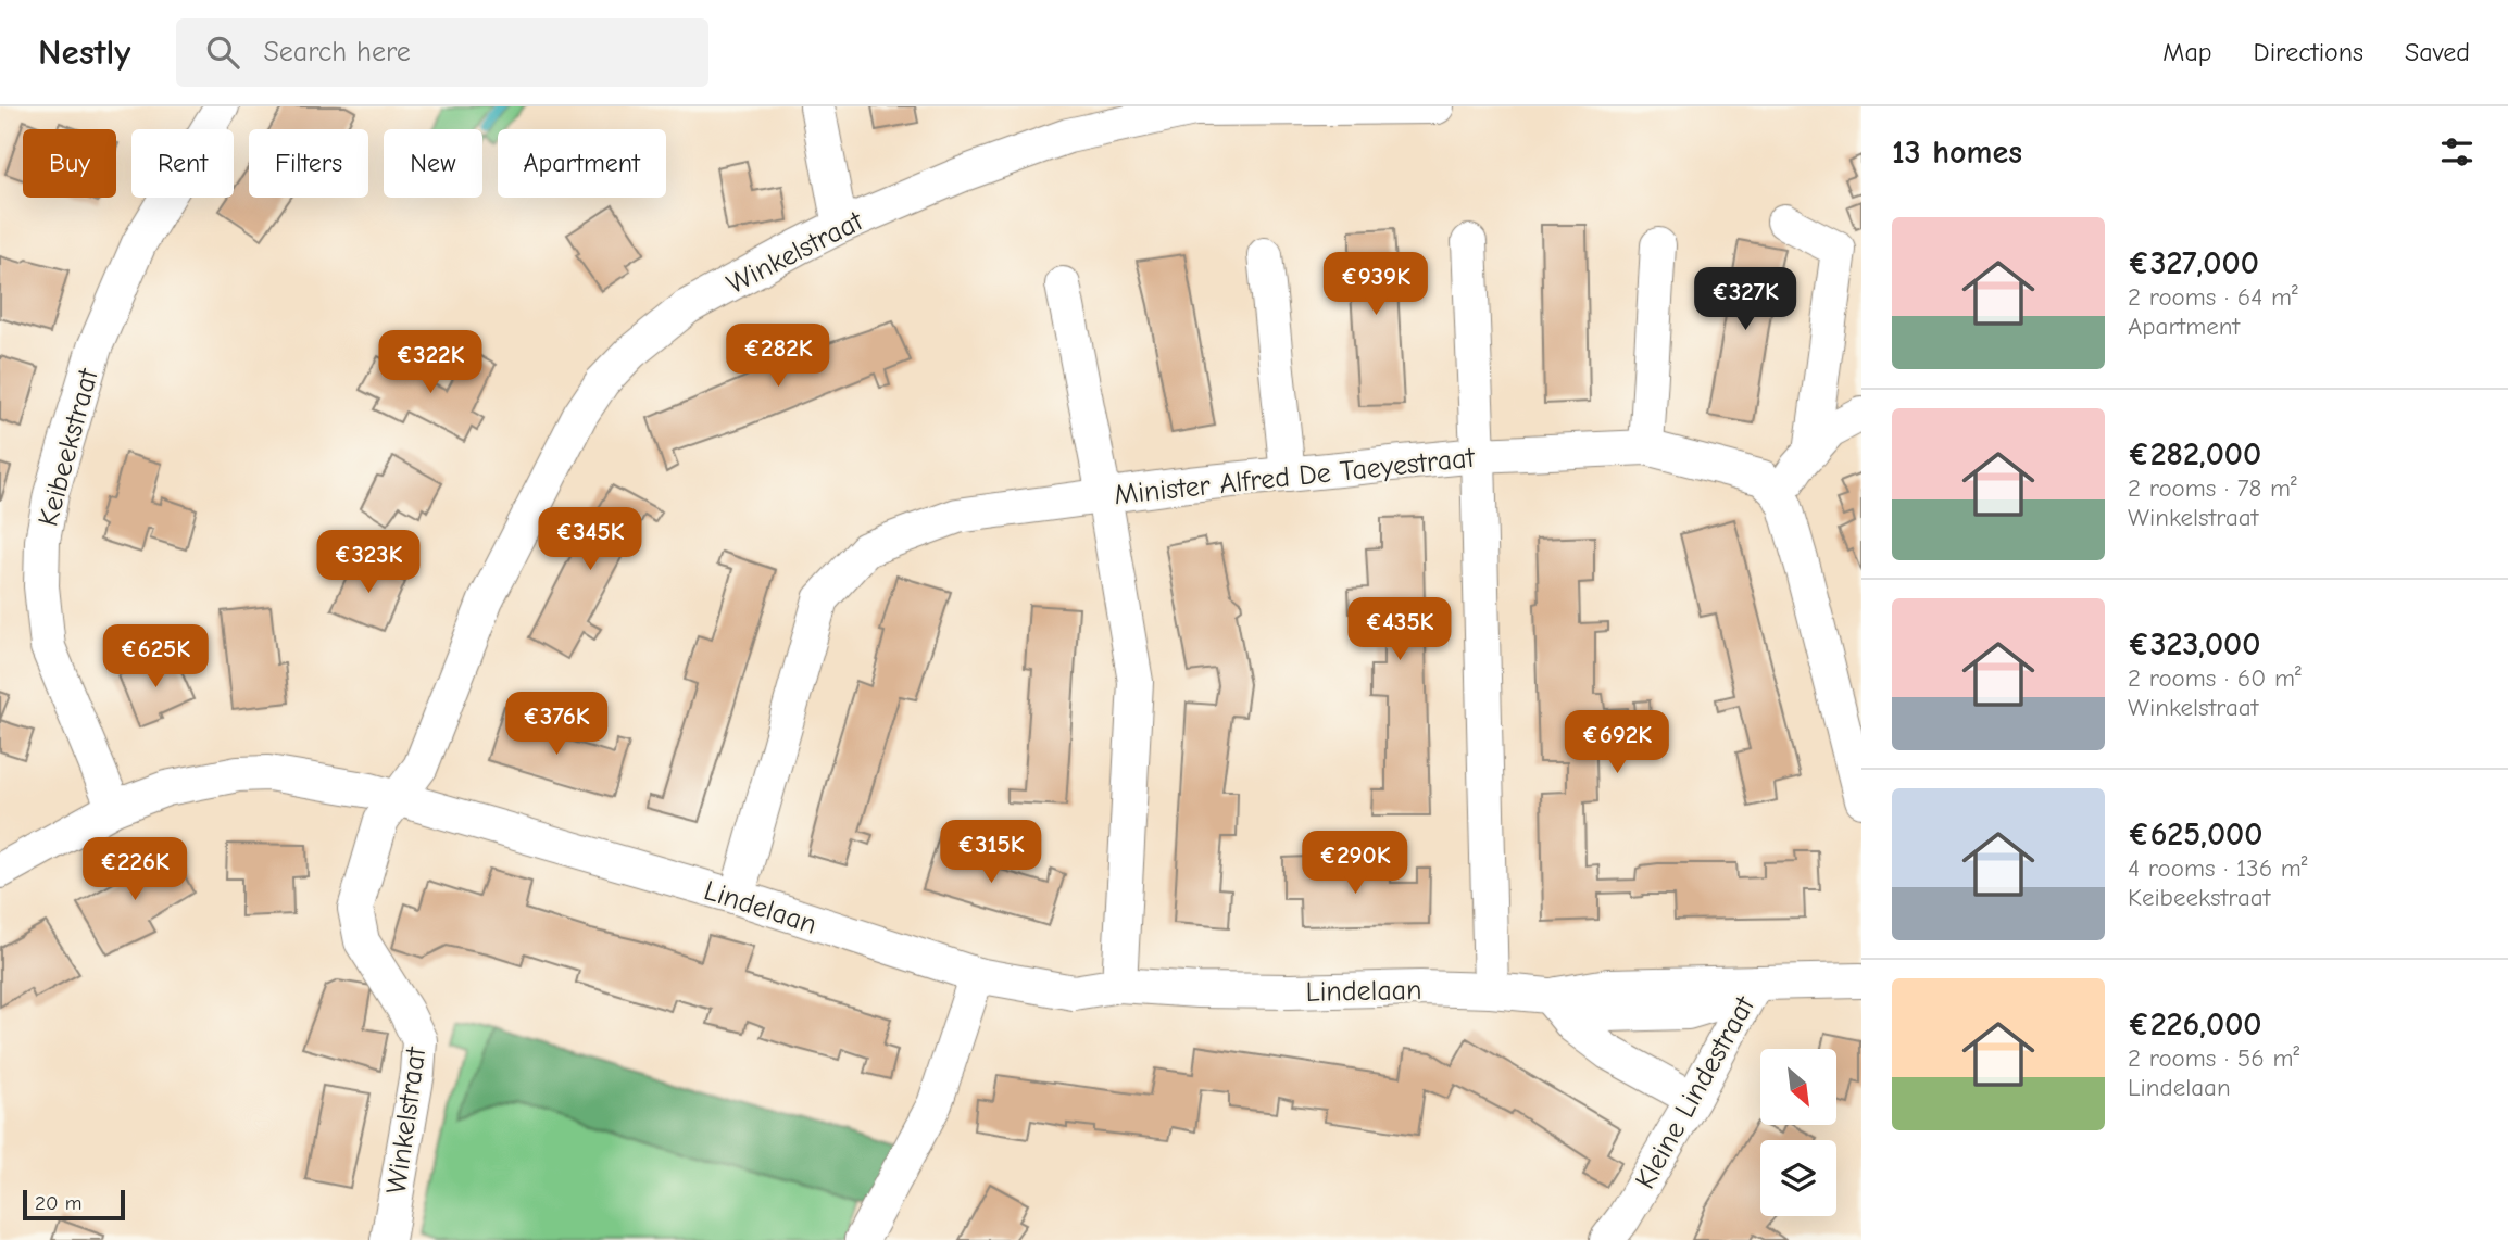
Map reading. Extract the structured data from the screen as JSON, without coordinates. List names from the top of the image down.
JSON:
{
  "streets": {
    "street": [
      "Winkelstraat",
      "Keibeekstraat",
      "Minister Alfred De Taeyestraat",
      "Lindelaan",
      "Kleine Lindestraat"
    ]
  },
  "crossings": [
    ["Winkelstraat", "Lindelaan"],
    ["Keibeekstraat", "Lindelaan"],
    ["Minister Alfred De Taeyestraat", "Lindelaan"],
    ["Lindelaan", "Kleine Lindestraat"]
  ],
  "scale_bar": "20 m",
  "north": "bottom right",
  "page": {
    "header": "Nestly",
    "search": "Search here",
    "nav": ["Map", "Directions", "Saved"],
    "heading": "13 homes",
    "chip": [
      "Buy",
      "Rent",
      "Filters",
      "New",
      "Apartment"
    ],
    "list": [
      {
        "name": "€327,000",
        "note": "2 rooms · 64 m² · Apartment"
      },
      {
        "name": "€282,000",
        "note": "2 rooms · 78 m² · Winkelstraat"
      },
      {
        "name": "€323,000",
        "note": "2 rooms · 60 m² · Winkelstraat"
      },
      {
        "name": "€625,000",
        "note": "4 rooms · 136 m² · Keibeekstraat"
      },
      {
        "name": "€226,000",
        "note": "2 rooms · 56 m² · Lindelaan"
      }
    ],
    "price": [
      "€939K",
      "€327K",
      "€282K",
      "€322K",
      "€345K",
      "€323K",
      "€435K",
      "€625K",
      "€376K",
      "€692K",
      "€315K",
      "€290K",
      "€226K"
    ],
    "scale": "20 m"
  }
}
